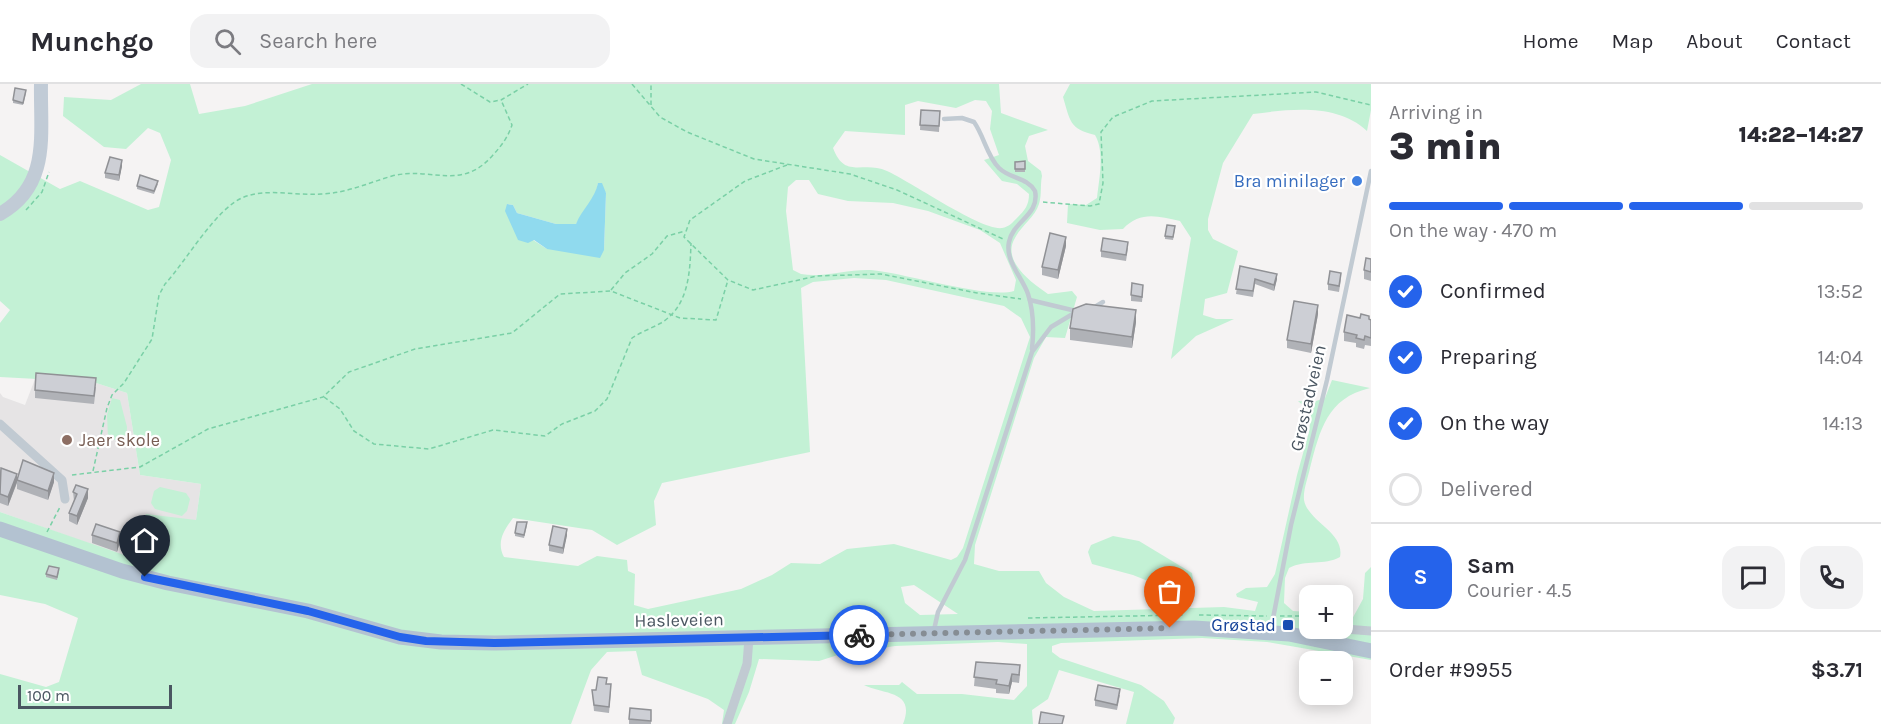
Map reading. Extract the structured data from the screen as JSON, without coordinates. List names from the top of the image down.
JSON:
{
  "streets": {
    "main road": ["Hasleveien"],
    "lane": ["Grøstadveien"]
  },
  "crossings": [
    ["Grøstadveien", "Hasleveien"]
  ],
  "places": {
    "other": ["Bra minilager", "Jaer skole"],
    "transit": ["Grøstad"]
  },
  "scale_bar": "100 m",
  "page": {
    "header": "Munchgo",
    "search": "Search here",
    "nav": [
      "Home",
      "Map",
      "About",
      "Contact"
    ],
    "heading": ["3 min", "Arriving in", "14:22–14:27"],
    "panel": [
      "Sam",
      "Courier · 4.5",
      "Order #9955",
      "$3.71"
    ],
    "bar": "On the way · 470 m",
    "list": [
      ["Confirmed", "13:52"],
      ["Preparing", "14:04"],
      ["On the way", "14:13"],
      "Delivered"
    ],
    "round": "S",
    "map_buttons": ["+", "−"],
    "scale": "100 m"
  }
}
